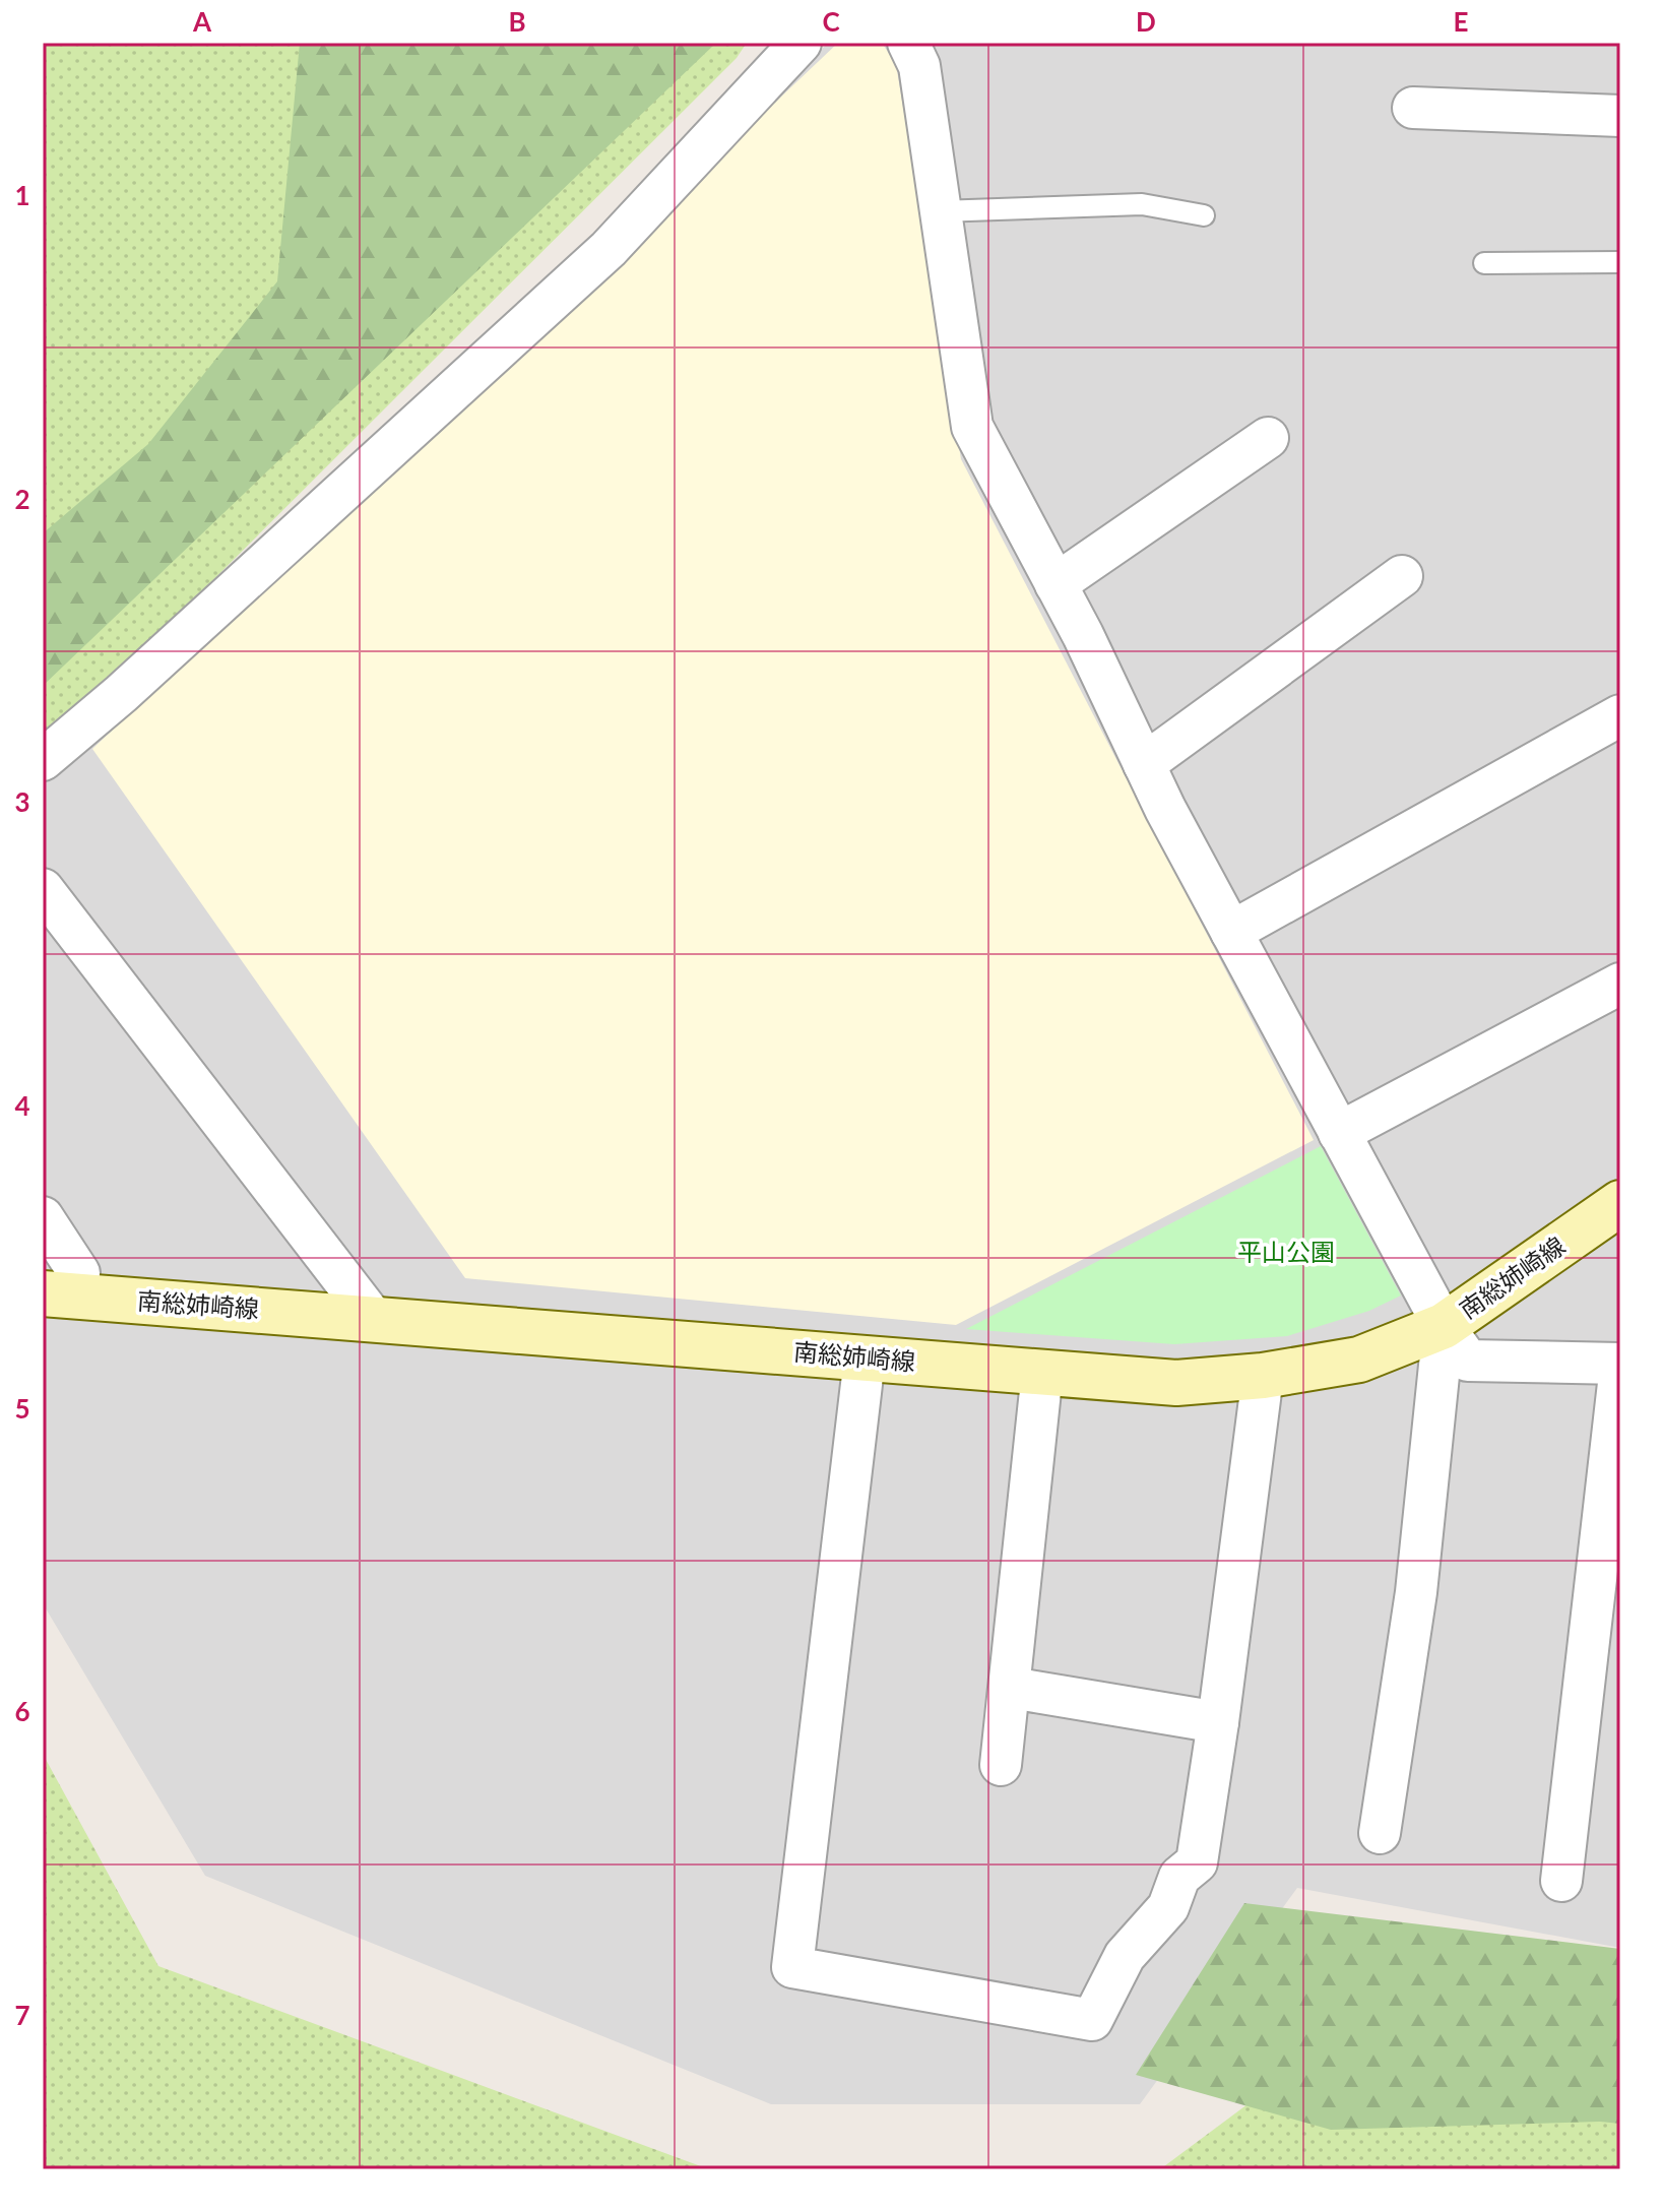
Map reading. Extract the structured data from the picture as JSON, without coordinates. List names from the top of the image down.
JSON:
{
  "streets": {
    "main road": ["南総姉崎線"]
  },
  "parks": ["平山公園"],
  "grid": {
    "columns": [
      "A",
      "B",
      "C",
      "D",
      "E"
    ],
    "rows": [
      "1",
      "2",
      "3",
      "4",
      "5",
      "6",
      "7"
    ]
  }
}
